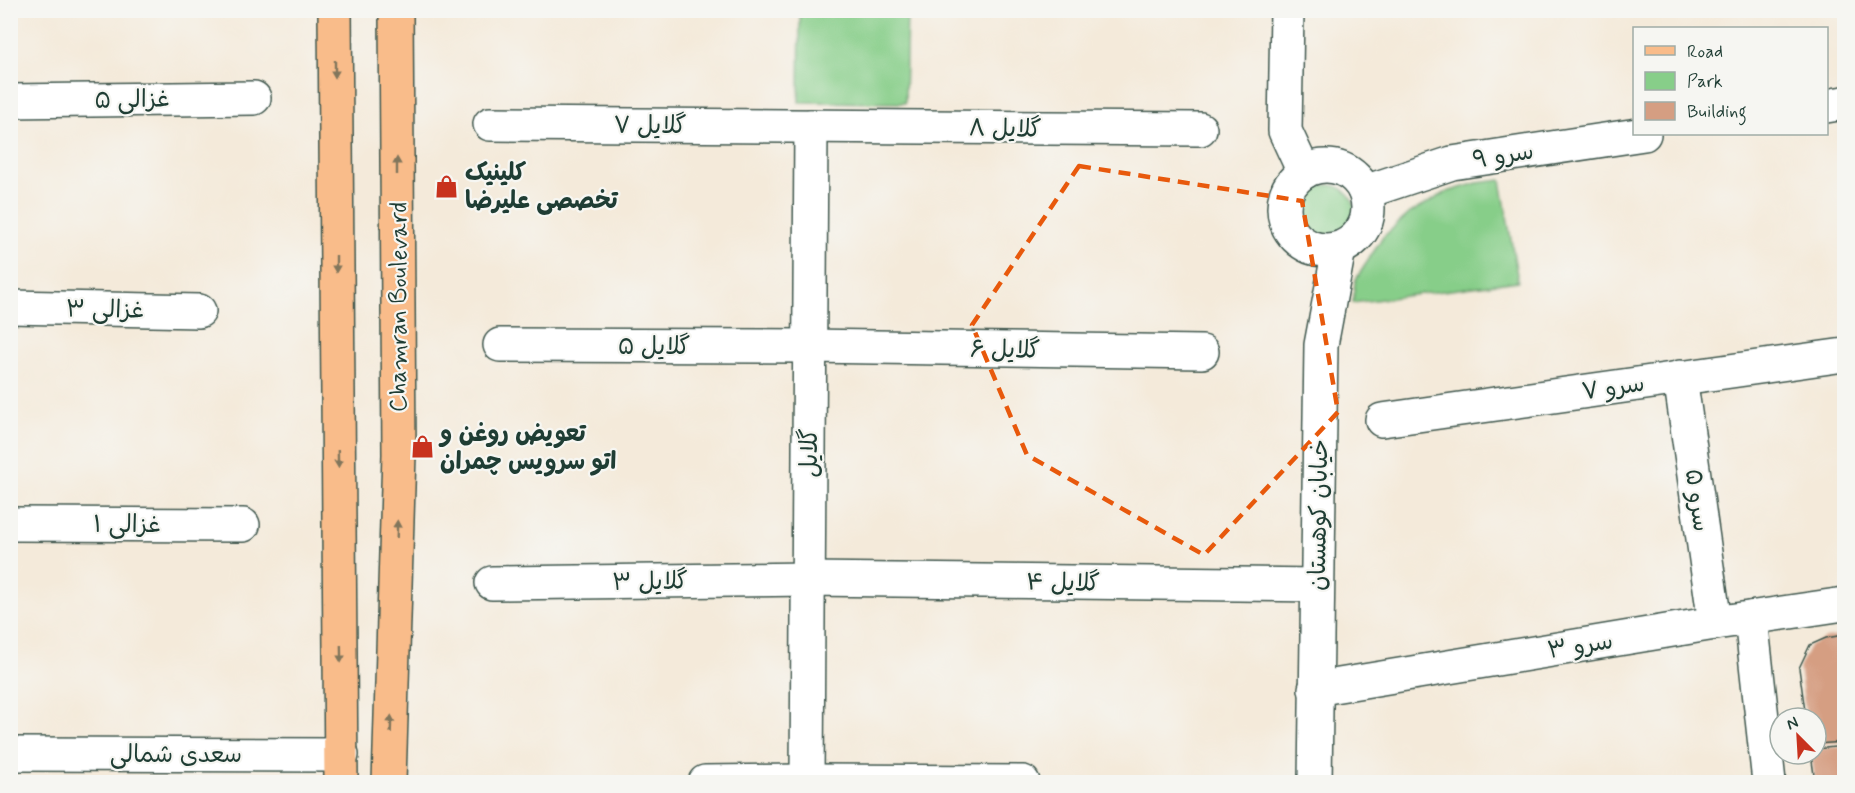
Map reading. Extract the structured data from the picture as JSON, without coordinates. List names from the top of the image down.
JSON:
{
  "streets": {
    "main road": ["Chamran Boulevard"],
    "street": [
      "غزالی ۵",
      "گلایل ۷",
      "گلایل ۸",
      "سرو ۹",
      "غزالی ۳",
      "گلایل ۵",
      "گلایل ۶",
      "سرو ۷",
      "گلایل",
      "سرو ۵",
      "خیابان کوهستان",
      "غزالی ۱",
      "گلایل ۳",
      "گلایل ۴",
      "سرو ۳",
      "سعدی شمالی"
    ]
  },
  "crossings": [
    ["گلایل ۷", "گلایل ۸"],
    ["گلایل ۷", "گلایل"],
    ["گلایل ۸", "گلایل"],
    ["سرو ۹", "خیابان کوهستان"],
    ["گلایل ۵", "گلایل ۶"],
    ["گلایل ۵", "گلایل"],
    ["گلایل ۶", "گلایل"],
    ["سرو ۷", "سرو ۵"],
    ["گلایل", "گلایل ۳"],
    ["گلایل", "گلایل ۴"],
    ["سرو ۵", "سرو ۳"],
    ["خیابان کوهستان", "گلایل ۴"],
    ["خیابان کوهستان", "سرو ۳"],
    ["گلایل ۳", "گلایل ۴"]
  ],
  "places": {
    "shop": ["کلینیک تخصصی علیرضا", "تعویض روغن و اتو سرویس چمران"]
  },
  "legend": ["Road", "Park", "Building"],
  "north": "top left"
}
